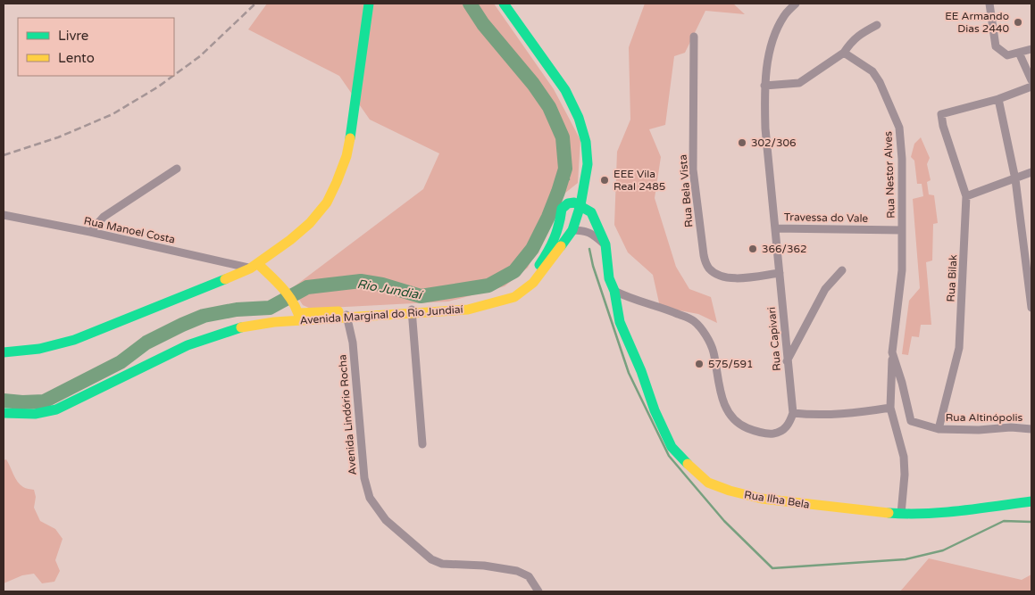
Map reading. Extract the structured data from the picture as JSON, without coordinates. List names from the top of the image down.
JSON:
{
  "streets": {
    "main road": ["Avenida Marginal do Rio Jundiaí", "Rua Ilha Bela"],
    "street": [
      "Rua Nestor Alves",
      "Rua Bela Vista",
      "Travessa do Vale",
      "Rua Manoel Costa",
      "Rua Bilak",
      "Rua Capivari",
      "Avenida Lindório Rocha",
      "Rua Altinópolis"
    ]
  },
  "crossings": [
    ["Rua Nestor Alves", "Travessa do Vale"],
    ["Rua Nestor Alves", "Rua Altinópolis"],
    ["Rua Nestor Alves", "Rua Ilha Bela"],
    ["Rua Bela Vista", "Rua Capivari"],
    ["Travessa do Vale", "Rua Capivari"],
    ["Rua Bilak", "Rua Altinópolis"],
    ["Avenida Marginal do Rio Jundiaí", "Avenida Lindório Rocha"],
    ["Avenida Marginal do Rio Jundiaí", "Rua Ilha Bela"]
  ],
  "water": ["Rio Jundiaí"],
  "places": [
    "EE Armando Dias 2440",
    "302/306",
    "EEE Vila Real 2485",
    "366/362",
    "575/591"
  ],
  "legend": ["Livre", "Lento"]
}
